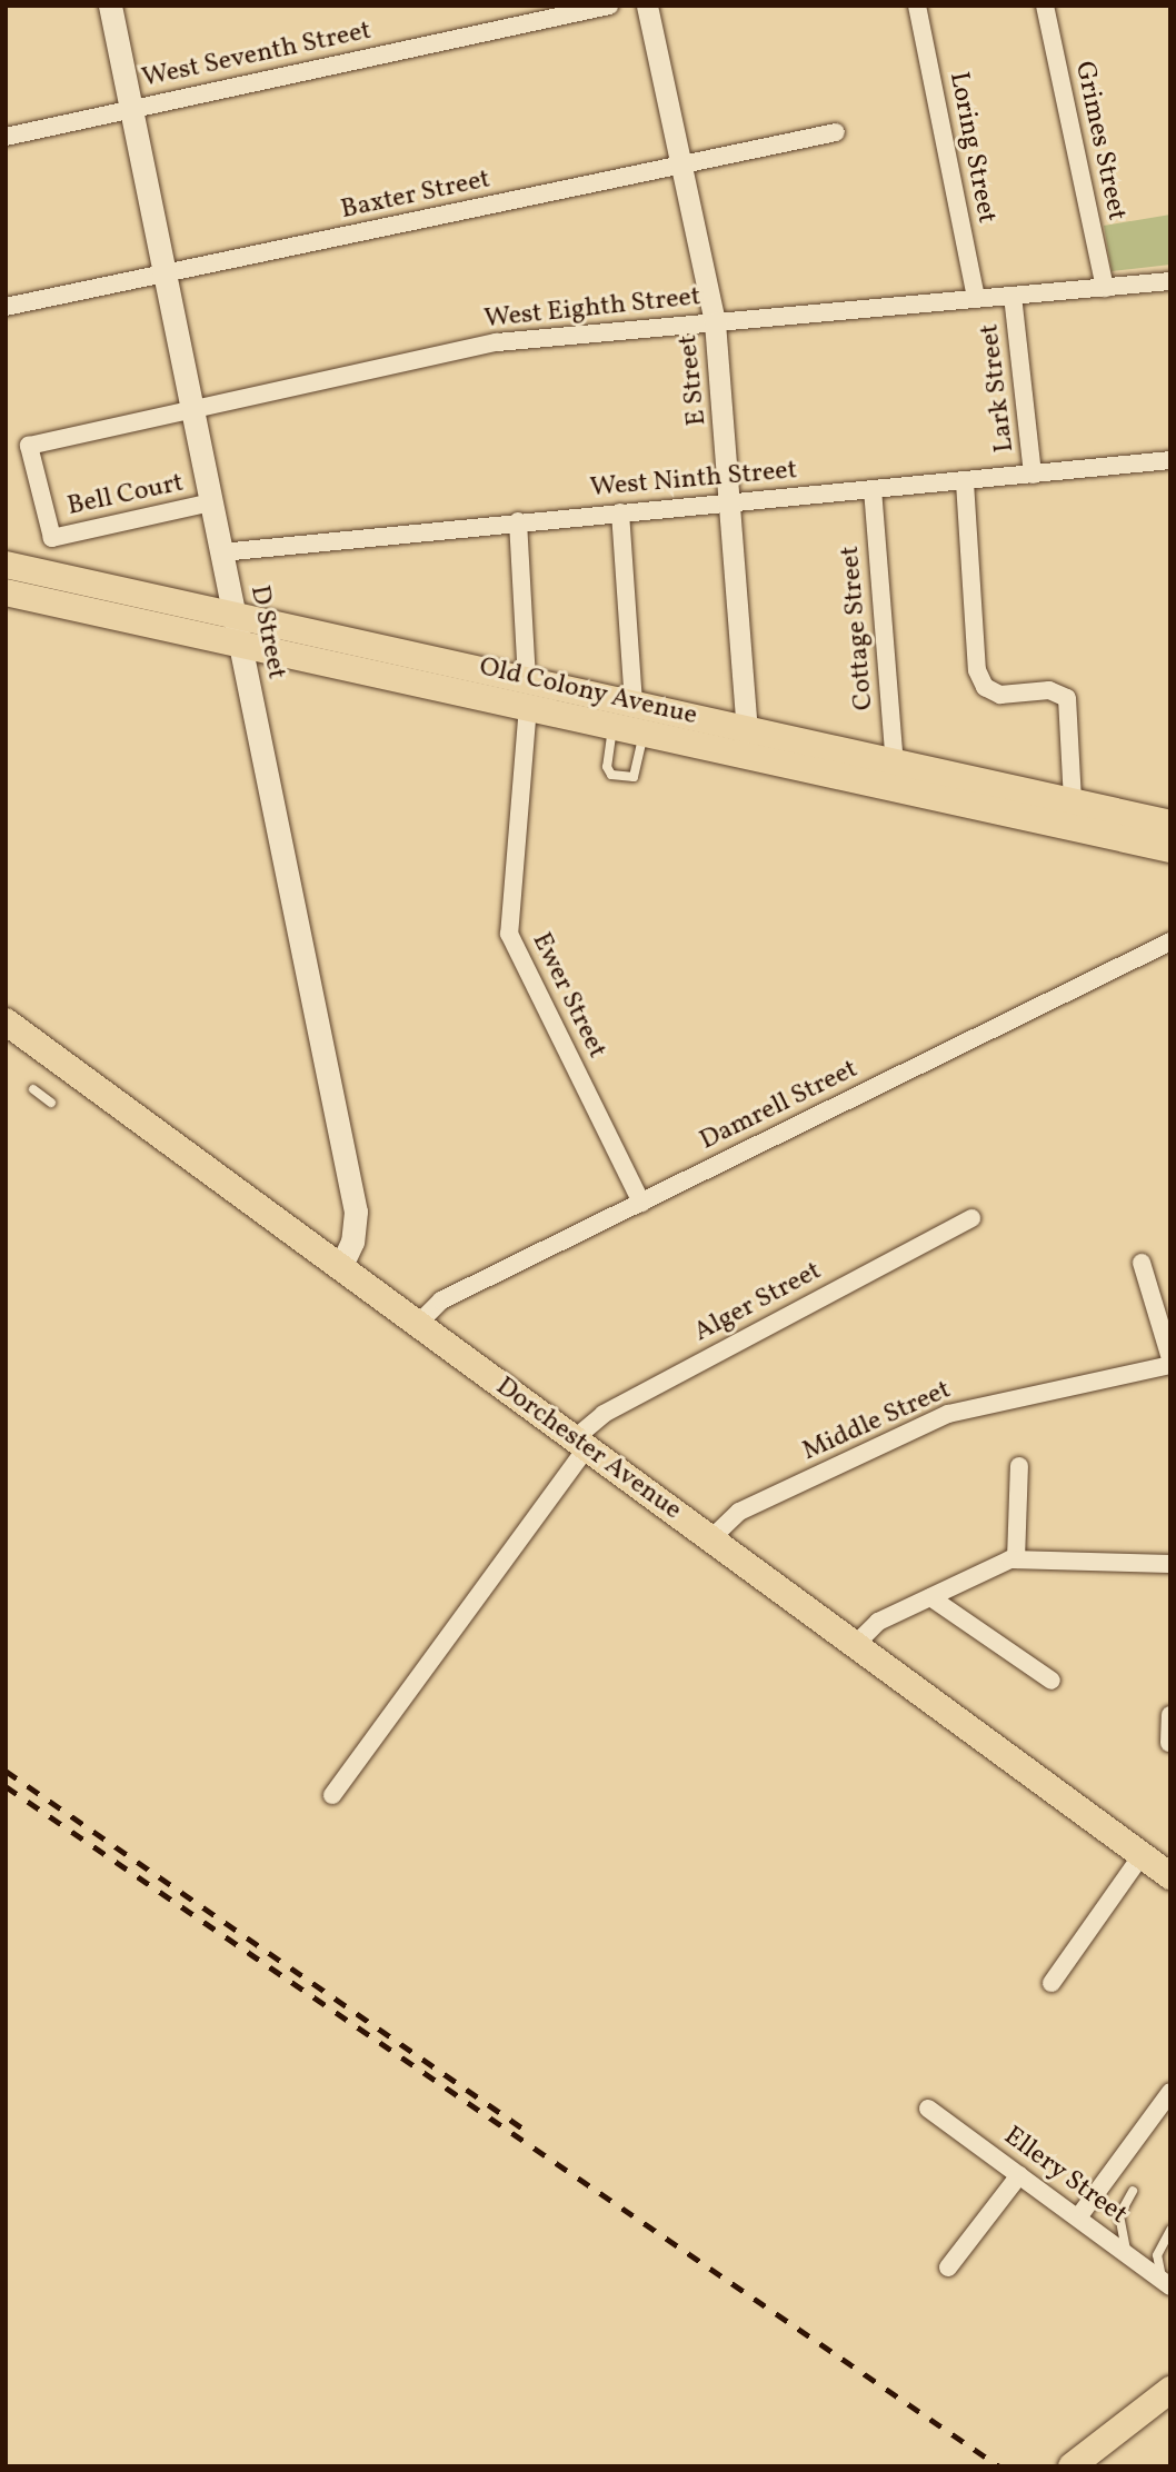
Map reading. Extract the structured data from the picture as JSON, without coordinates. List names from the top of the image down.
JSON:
{
  "streets": {
    "main road": ["D Street", "Old Colony Avenue", "Dorchester Avenue"],
    "street": [
      "West Seventh Street",
      "Grimes Street",
      "Loring Street",
      "Baxter Street",
      "West Eighth Street",
      "E Street",
      "Lark Street",
      "West Ninth Street",
      "Bell Court",
      "Cottage Street",
      "Ewer Street",
      "Damrell Street",
      "Alger Street",
      "Middle Street",
      "Ellery Street"
    ]
  },
  "crossings": [
    ["West Seventh Street", "D Street"],
    ["Grimes Street", "West Eighth Street"],
    ["Loring Street", "West Eighth Street"],
    ["Baxter Street", "E Street"],
    ["Baxter Street", "D Street"],
    ["West Eighth Street", "E Street"],
    ["West Eighth Street", "Lark Street"],
    ["West Eighth Street", "Bell Court"],
    ["West Eighth Street", "D Street"],
    ["E Street", "West Ninth Street"],
    ["E Street", "Old Colony Avenue"],
    ["Lark Street", "West Ninth Street"],
    ["West Ninth Street", "Cottage Street"],
    ["West Ninth Street", "D Street"],
    ["West Ninth Street", "Ewer Street"],
    ["Bell Court", "D Street"],
    ["Cottage Street", "Old Colony Avenue"],
    ["D Street", "Old Colony Avenue"],
    ["D Street", "Dorchester Avenue"],
    ["Old Colony Avenue", "Ewer Street"],
    ["Ewer Street", "Damrell Street"],
    ["Damrell Street", "Dorchester Avenue"],
    ["Alger Street", "Dorchester Avenue"],
    ["Middle Street", "Dorchester Avenue"]
  ]
}
